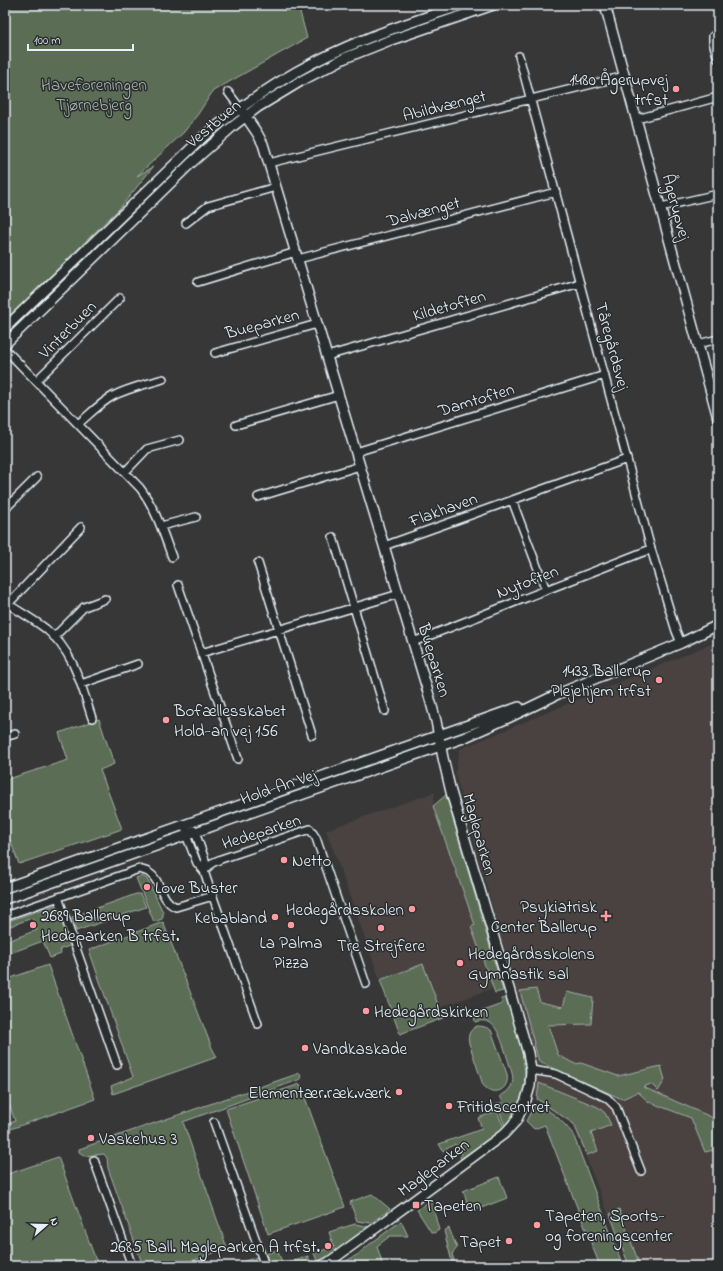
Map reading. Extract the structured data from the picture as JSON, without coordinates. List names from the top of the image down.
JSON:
{
  "streets": {
    "street": [
      "Abildvænget",
      "Vestbuen",
      "Ågerupvej",
      "Dalvænget",
      "Kildetoften",
      "Bueparken",
      "Vinterbuen",
      "Tåregårdsvej",
      "Damtoften",
      "Flakhaven",
      "Nytoften",
      "Hold-An Vej",
      "Hedeparken",
      "Magleparken"
    ]
  },
  "crossings": [
    ["Abildvænget", "Ågerupvej"],
    ["Abildvænget", "Bueparken"],
    ["Abildvænget", "Tåregårdsvej"],
    ["Vestbuen", "Bueparken"],
    ["Dalvænget", "Bueparken"],
    ["Dalvænget", "Tåregårdsvej"],
    ["Kildetoften", "Bueparken"],
    ["Kildetoften", "Tåregårdsvej"],
    ["Bueparken", "Damtoften"],
    ["Bueparken", "Flakhaven"],
    ["Bueparken", "Nytoften"],
    ["Bueparken", "Hold-An Vej"],
    ["Bueparken", "Magleparken"],
    ["Tåregårdsvej", "Damtoften"],
    ["Tåregårdsvej", "Flakhaven"],
    ["Tåregårdsvej", "Nytoften"],
    ["Tåregårdsvej", "Hold-An Vej"],
    ["Hold-An Vej", "Magleparken"]
  ],
  "parks": ["Haveforeningen Tjørnebjerg"],
  "places": {
    "other": [
      "1480 Ågerupvej trfst",
      "1433 Ballerup Plejehjem trfst",
      "Bofællesskabet Hold-an vej 156",
      "Netto",
      "Love Buster",
      "Hedegårdsskolen",
      "Kebabland",
      "2689 Ballerup Hedeparken B trfst.",
      "La Palma Pizza",
      "Tre Strejfere",
      "Hedegårdsskolens Gymnastik sal",
      "Hedegårdskirken",
      "Vandkaskade",
      "Elementær.ræk.værk",
      "Fritidscentret",
      "Vaskehus 3",
      "Tapeten, Sports- og foreningscenter",
      "Tapet",
      "2685 Ball. Magleparken A trfst."
    ],
    "health": ["Psykiatrisk Center Ballerup"],
    "transit": ["Tapeten"]
  },
  "scale_bar": "100 m",
  "north": "right"
}
